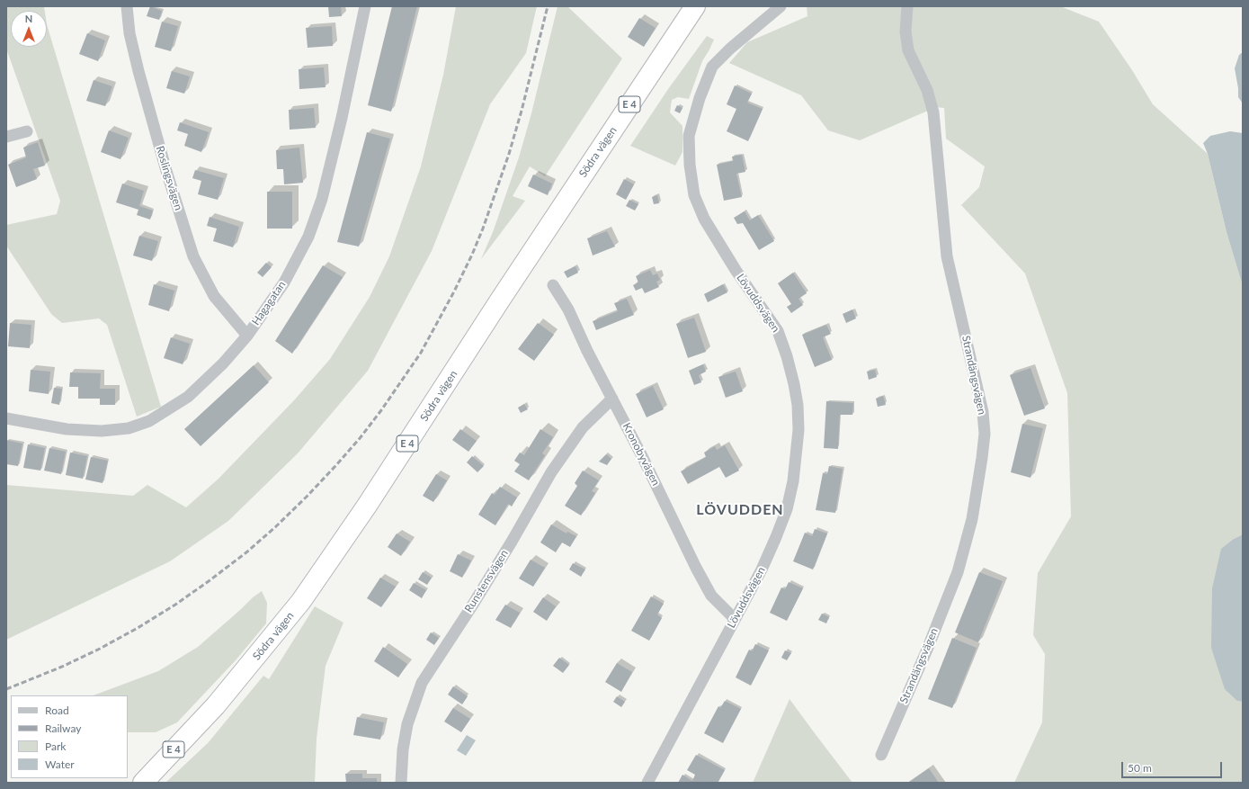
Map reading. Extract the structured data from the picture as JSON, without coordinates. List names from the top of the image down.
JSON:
{
  "streets": {
    "highway": ["E 4", "Södra vägen"],
    "street": [
      "Roslingsvägen",
      "Hagagatan",
      "Lövuddsvägen",
      "Strandängsvägen",
      "Kronobyvägen",
      "Runstensvägen"
    ]
  },
  "crossings": [
    ["Roslingsvägen", "Hagagatan"],
    ["Lövuddsvägen", "Kronobyvägen"],
    ["Kronobyvägen", "Runstensvägen"]
  ],
  "districts": ["LÖVUDDEN"],
  "legend": [
    "Road",
    "Railway",
    "Park",
    "Water"
  ],
  "scale_bar": "50 m",
  "north": "top"
}
